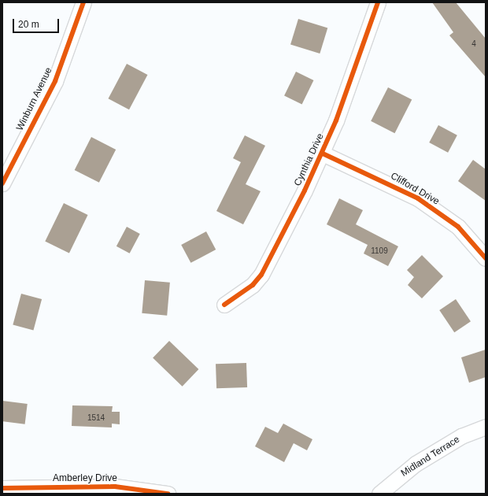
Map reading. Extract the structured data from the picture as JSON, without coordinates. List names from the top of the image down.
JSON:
{
  "streets": {
    "street": [
      "Winburn Avenue",
      "Cynthia Drive",
      "Clifford Drive",
      "Midland Terrace",
      "Amberley Drive"
    ]
  },
  "crossings": [
    ["Cynthia Drive", "Clifford Drive"]
  ],
  "house_numbers": ["4", "1109", "1514"],
  "scale_bar": "20 m"
}
